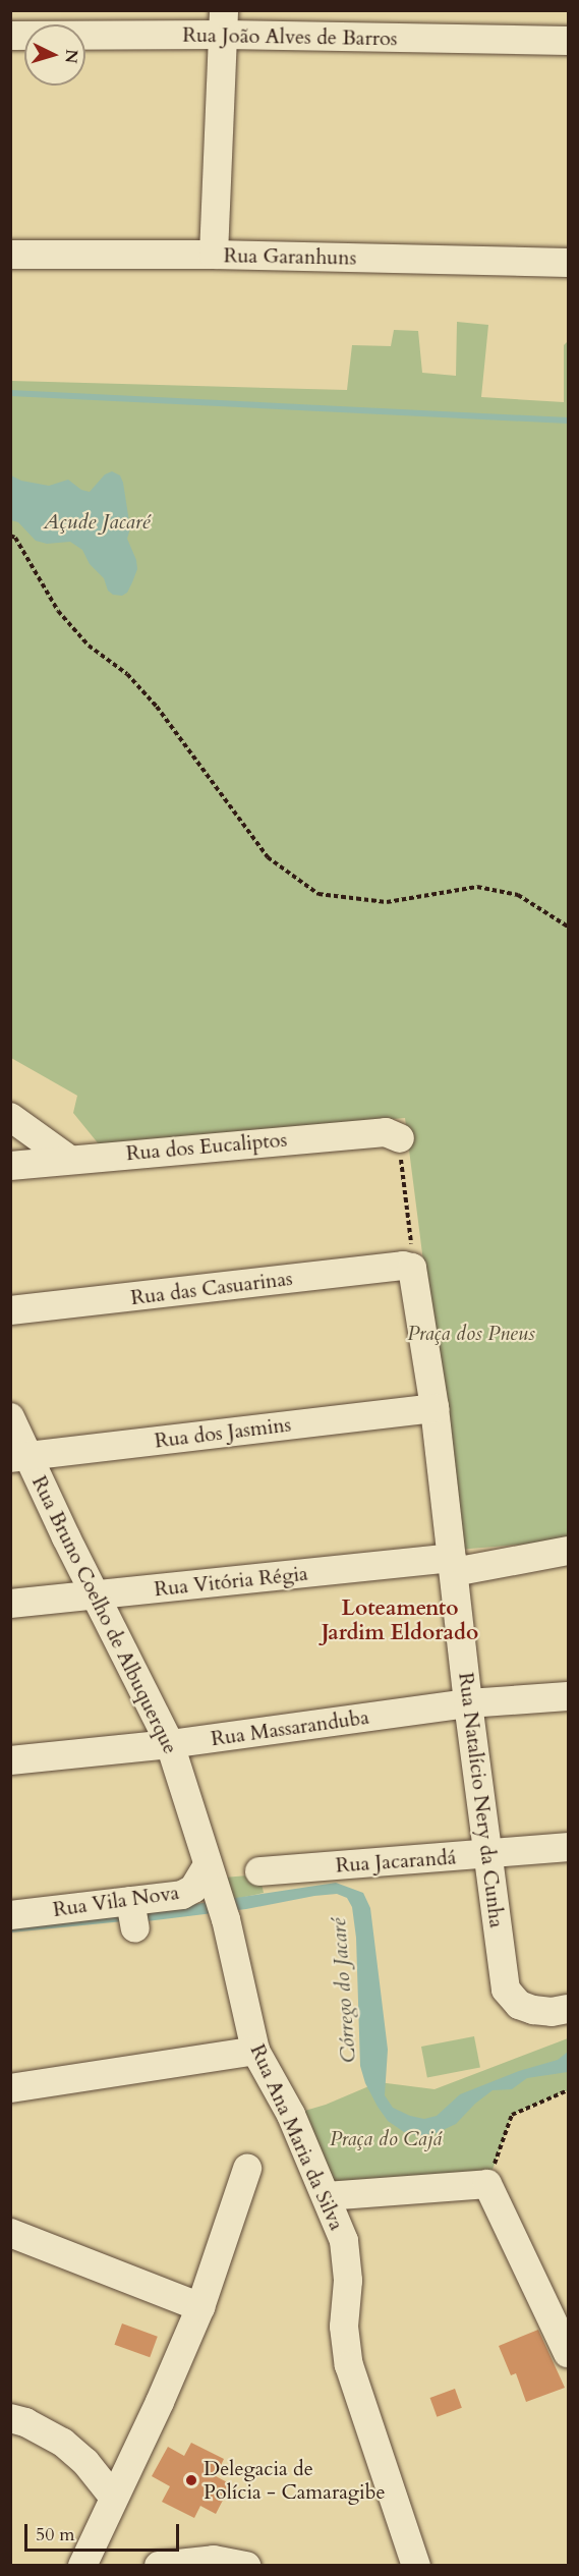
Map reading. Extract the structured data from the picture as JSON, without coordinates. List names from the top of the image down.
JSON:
{
  "streets": {
    "street": [
      "Rua João Alves de Barros",
      "Rua Garanhuns",
      "Rua dos Eucaliptos",
      "Rua das Casuarinas",
      "Rua dos Jasmins",
      "Rua Vitória Régia",
      "Rua Bruno Coelho de Albuquerque",
      "Rua Massaranduba",
      "Rua Natalício Nery da Cunha",
      "Rua Jacarandá",
      "Rua Vila Nova",
      "Rua Ana Maria da Silva"
    ]
  },
  "crossings": [
    ["Rua das Casuarinas", "Rua Natalício Nery da Cunha"],
    ["Rua dos Jasmins", "Rua Bruno Coelho de Albuquerque"],
    ["Rua dos Jasmins", "Rua Natalício Nery da Cunha"],
    ["Rua Vitória Régia", "Rua Bruno Coelho de Albuquerque"],
    ["Rua Vitória Régia", "Rua Natalício Nery da Cunha"],
    ["Rua Bruno Coelho de Albuquerque", "Rua Massaranduba"],
    ["Rua Bruno Coelho de Albuquerque", "Rua Vila Nova"],
    ["Rua Bruno Coelho de Albuquerque", "Rua Ana Maria da Silva"],
    ["Rua Massaranduba", "Rua Natalício Nery da Cunha"],
    ["Rua Natalício Nery da Cunha", "Rua Jacarandá"]
  ],
  "districts": ["Loteamento Jardim Eldorado"],
  "water": ["Açude Jacaré", "Córrego do Jacaré"],
  "parks": ["Praça dos Pneus", "Praça do Cajá"],
  "places": ["Delegacia de Polícia - Camaragibe"],
  "scale_bar": "50 m",
  "north": "right"
}
